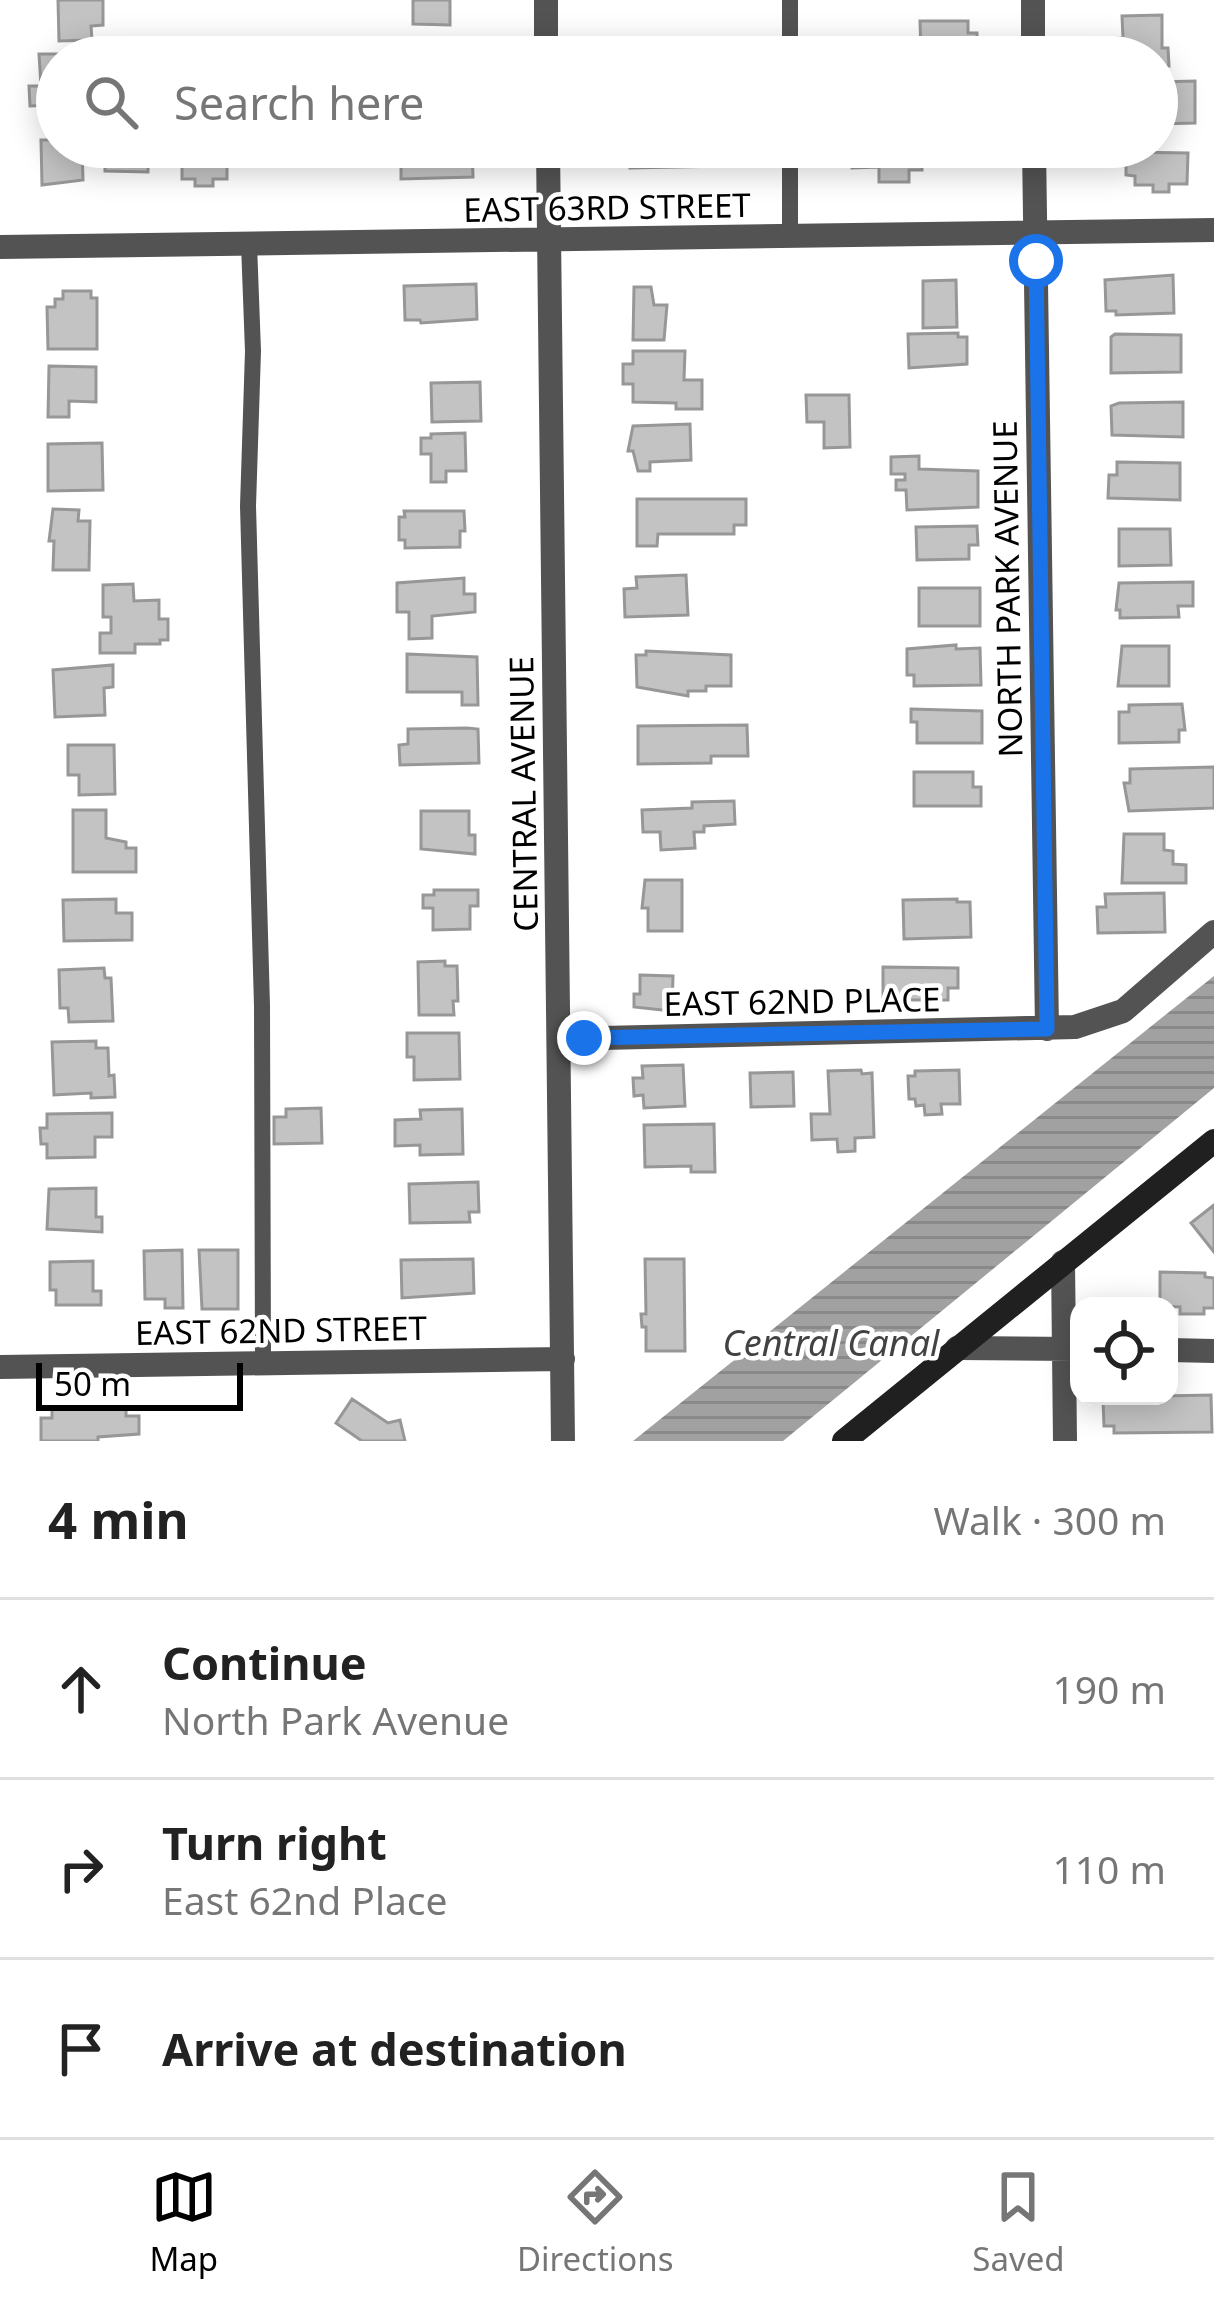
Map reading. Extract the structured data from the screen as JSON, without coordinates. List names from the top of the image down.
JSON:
{
  "streets": {
    "street": [
      "EAST 63RD STREET",
      "NORTH PARK AVENUE",
      "CENTRAL AVENUE",
      "EAST 62ND PLACE",
      "EAST 62ND STREET"
    ]
  },
  "crossings": [
    ["EAST 63RD STREET", "NORTH PARK AVENUE"],
    ["EAST 63RD STREET", "CENTRAL AVENUE"],
    ["NORTH PARK AVENUE", "EAST 62ND PLACE"],
    ["CENTRAL AVENUE", "EAST 62ND PLACE"],
    ["CENTRAL AVENUE", "EAST 62ND STREET"]
  ],
  "water": ["Central Canal"],
  "scale_bar": "50 m",
  "page": {
    "search": "Search here",
    "scale": "50 m",
    "heading": ["4 min", "Walk · 300 m"],
    "list": [
      ["Continue", "North Park Avenue", "190 m"],
      ["Turn right", "East 62nd Place", "110 m"],
      "Arrive at destination"
    ],
    "nav": ["Map", "Directions", "Saved"]
  }
}
